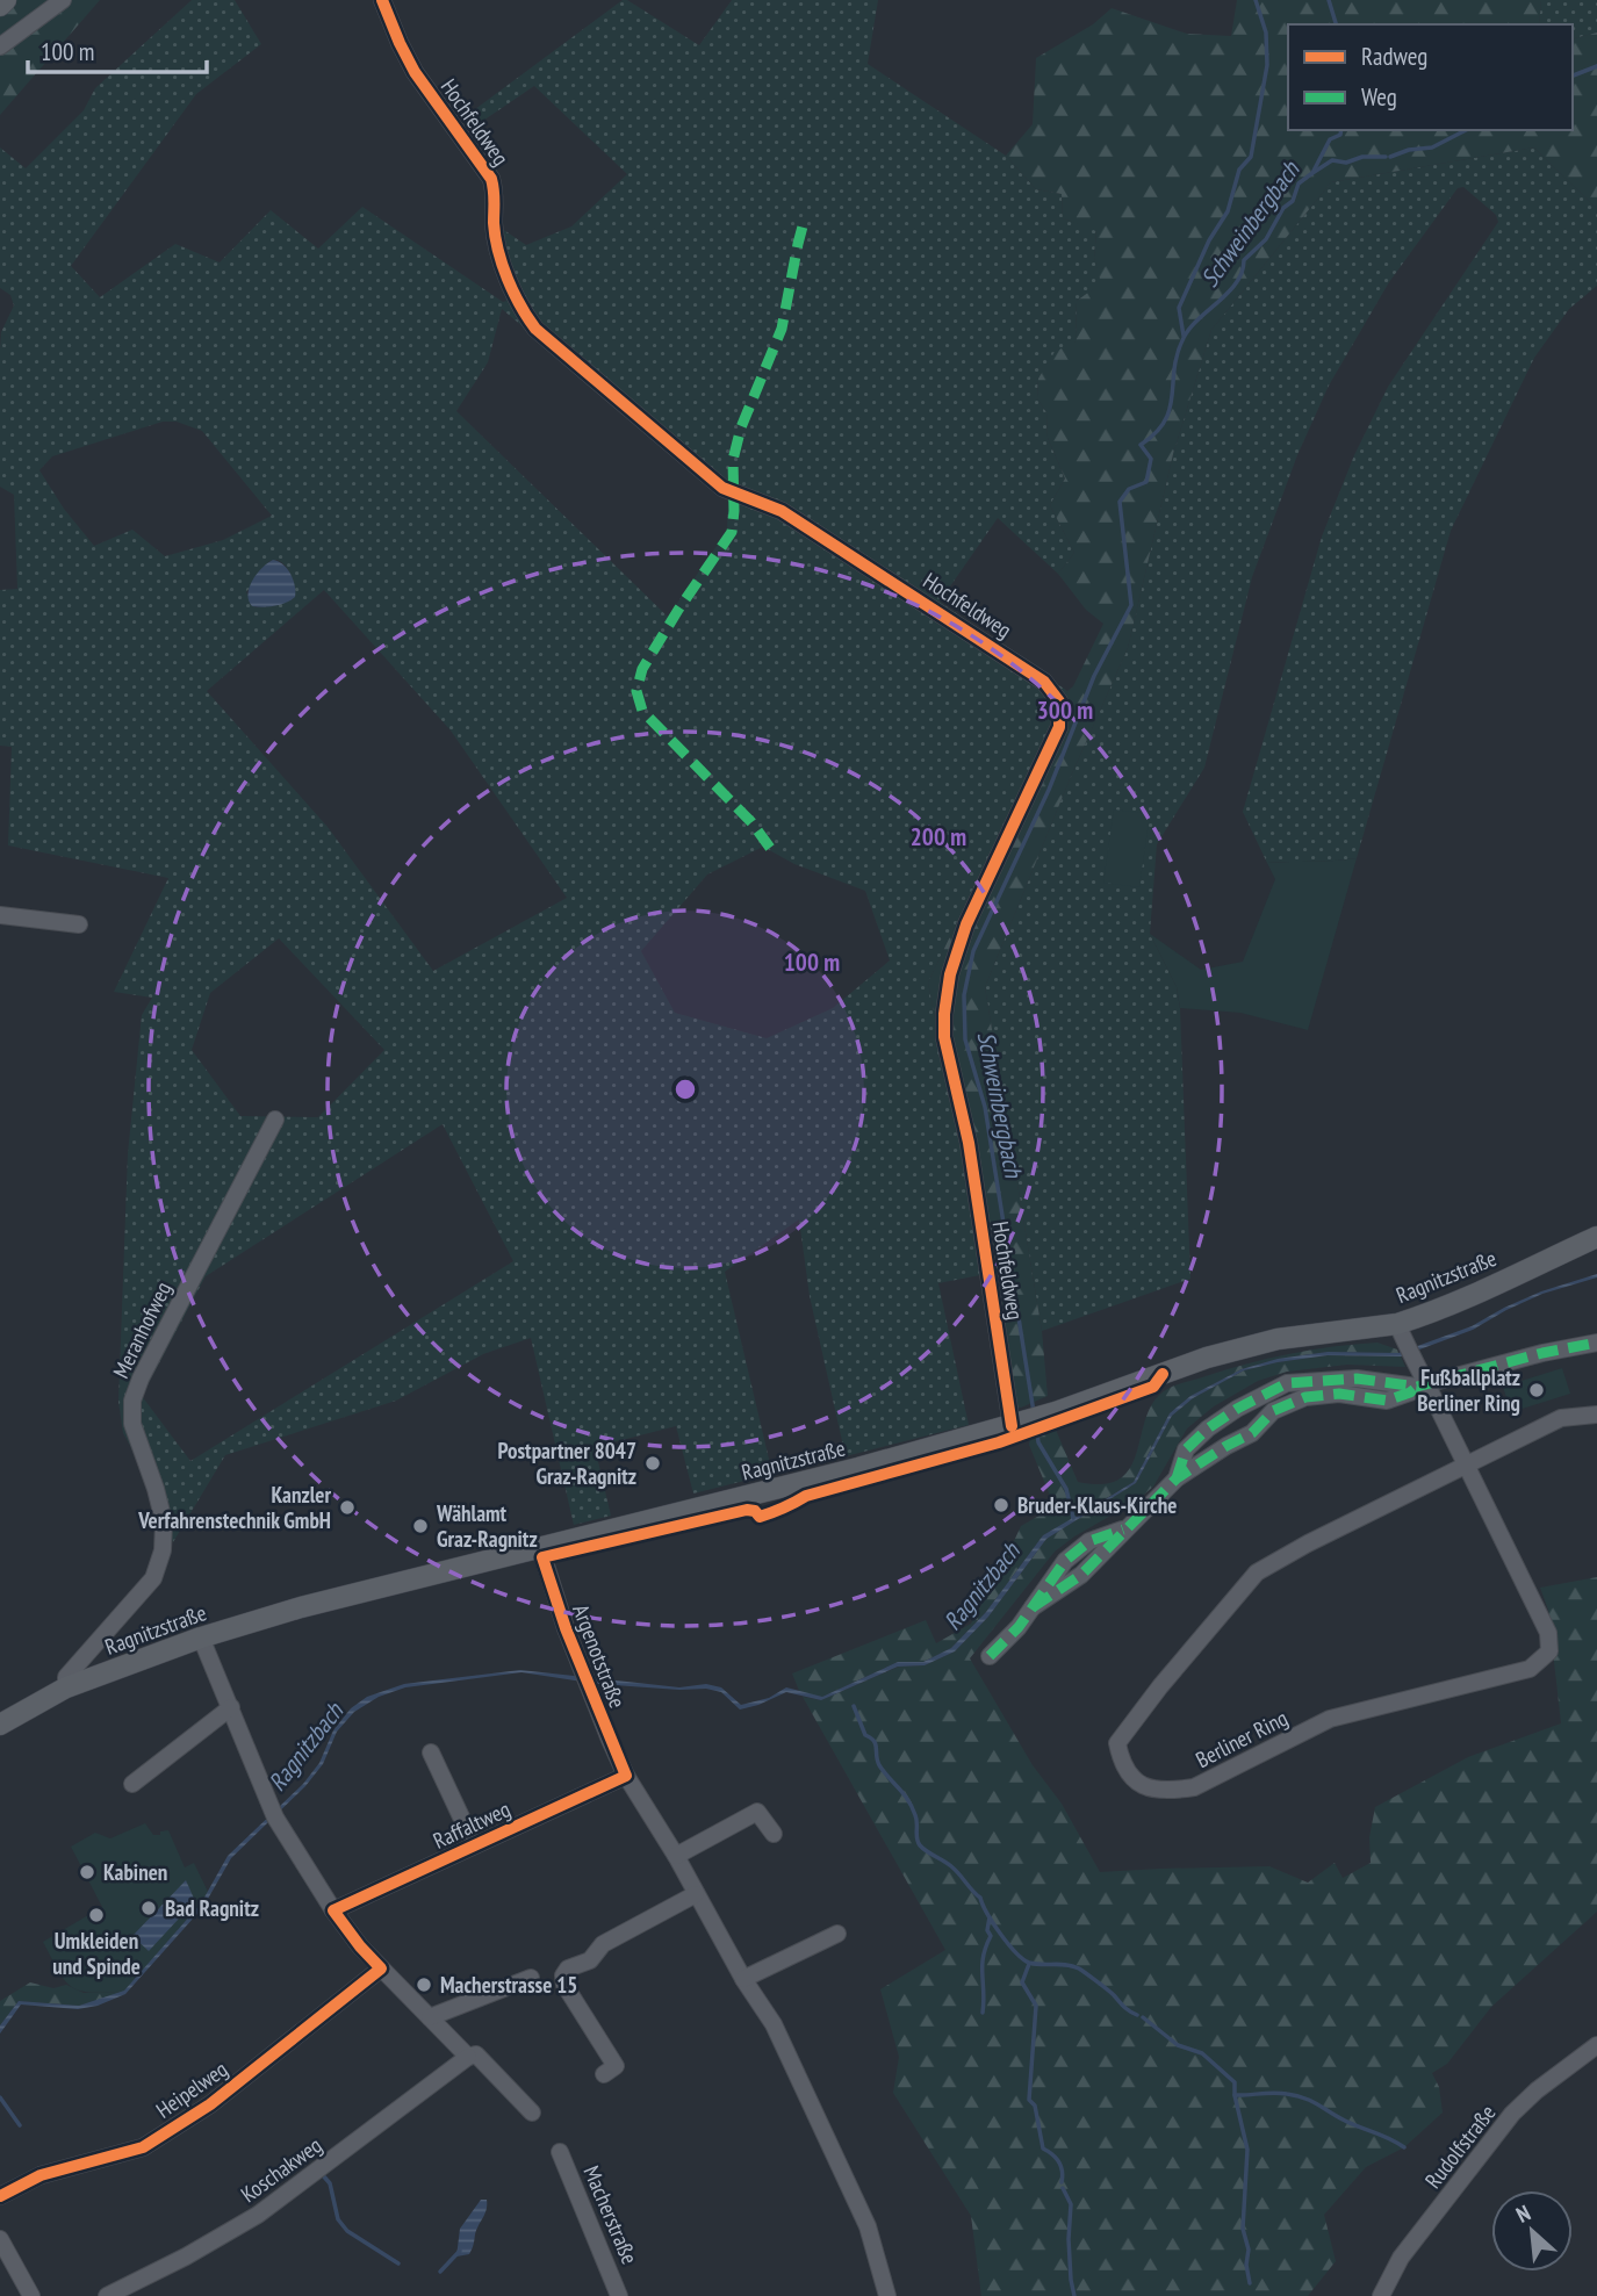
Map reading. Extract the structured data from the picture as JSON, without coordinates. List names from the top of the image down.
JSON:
{
  "streets": {
    "main road": ["Ragnitzstraße"],
    "street": [
      "Hochfeldweg",
      "Meranhofweg",
      "Argenotstraße",
      "Berliner Ring",
      "Raffaltweg",
      "Heipelweg",
      "Rudolfstraße",
      "Koschakweg",
      "Macherstraße"
    ]
  },
  "crossings": [
    ["Hochfeldweg", "Ragnitzstraße"],
    ["Ragnitzstraße", "Meranhofweg"],
    ["Ragnitzstraße", "Argenotstraße"],
    ["Ragnitzstraße", "Berliner Ring"],
    ["Argenotstraße", "Raffaltweg"]
  ],
  "water": ["Schweinbergbach", "Ragnitzbach"],
  "places": [
    "Fußballplatz Berliner Ring",
    "Postpartner 8047 Graz-Ragnitz",
    "Bruder-Klaus-Kirche",
    "Kanzler Verfahrenstechnik GmbH",
    "Wählamt Graz-Ragnitz",
    "Kabinen",
    "Bad Ragnitz",
    "Umkleiden und Spinde",
    "Macherstrasse 15"
  ],
  "legend": ["Radweg", "Weg"],
  "scale_bar": "100 m",
  "north": "top left",
  "rings": ["300 m", "200 m", "100 m"]
}
